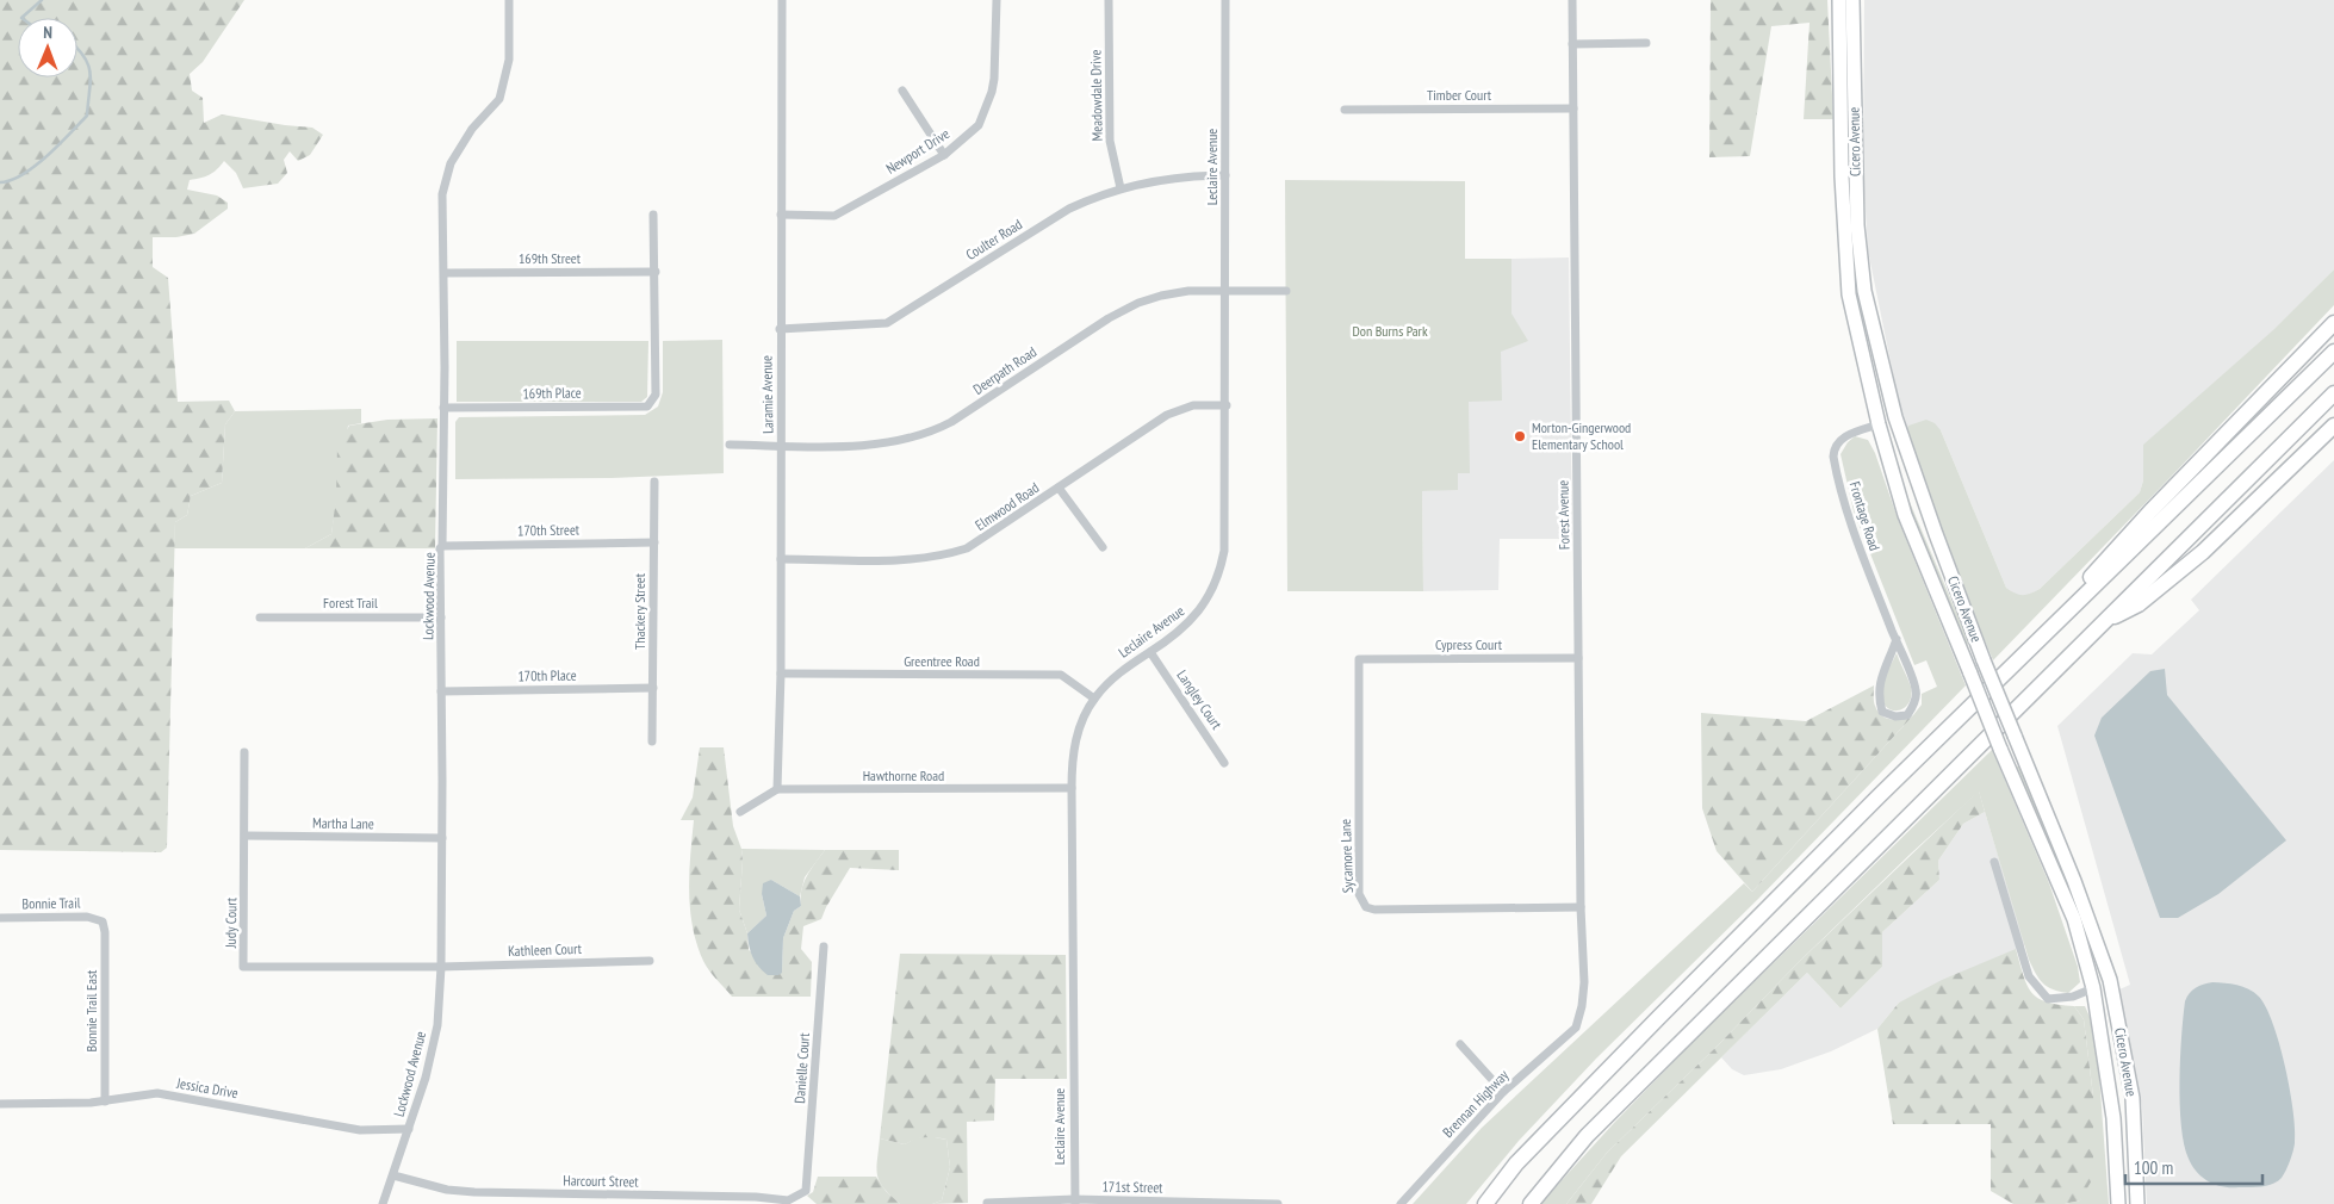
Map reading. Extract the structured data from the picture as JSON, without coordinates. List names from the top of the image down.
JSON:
{
  "streets": {
    "main road": ["Cicero Avenue"],
    "street": [
      "Meadowdale Drive",
      "Timber Court",
      "Newport Drive",
      "Leclaire Avenue",
      "Coulter Road",
      "169th Street",
      "Deerpath Road",
      "169th Place",
      "Laramie Avenue",
      "Elmwood Road",
      "Forest Avenue",
      "Frontage Road",
      "170th Street",
      "Lockwood Avenue",
      "Forest Trail",
      "Thackery Street",
      "Cypress Court",
      "Greentree Road",
      "170th Place",
      "Langley Court",
      "Hawthorne Road",
      "Martha Lane",
      "Sycamore Lane",
      "Bonnie Trail",
      "Judy Court",
      "Kathleen Court",
      "Bonnie Trail East",
      "Danielle Court",
      "Jessica Drive",
      "Brennan Highway",
      "Harcourt Street",
      "171st Street"
    ]
  },
  "crossings": [
    ["Meadowdale Drive", "Coulter Road"],
    ["Timber Court", "Forest Avenue"],
    ["Cicero Avenue", "Frontage Road"],
    ["Newport Drive", "Laramie Avenue"],
    ["Leclaire Avenue", "Coulter Road"],
    ["Leclaire Avenue", "Deerpath Road"],
    ["Leclaire Avenue", "Elmwood Road"],
    ["Leclaire Avenue", "Greentree Road"],
    ["Leclaire Avenue", "Langley Court"],
    ["Leclaire Avenue", "Hawthorne Road"],
    ["Leclaire Avenue", "171st Street"],
    ["Coulter Road", "Laramie Avenue"],
    ["169th Street", "169th Place"],
    ["169th Street", "Lockwood Avenue"],
    ["Deerpath Road", "Laramie Avenue"],
    ["169th Place", "Lockwood Avenue"],
    ["Laramie Avenue", "Elmwood Road"],
    ["Laramie Avenue", "Greentree Road"],
    ["Laramie Avenue", "Hawthorne Road"],
    ["Forest Avenue", "Cypress Court"],
    ["Forest Avenue", "Sycamore Lane"],
    ["Forest Avenue", "Brennan Highway"],
    ["170th Street", "Lockwood Avenue"],
    ["170th Street", "Thackery Street"],
    ["Lockwood Avenue", "Forest Trail"],
    ["Lockwood Avenue", "170th Place"],
    ["Lockwood Avenue", "Martha Lane"],
    ["Lockwood Avenue", "Judy Court"],
    ["Lockwood Avenue", "Kathleen Court"],
    ["Lockwood Avenue", "Jessica Drive"],
    ["Lockwood Avenue", "Harcourt Street"],
    ["Thackery Street", "170th Place"],
    ["Cypress Court", "Sycamore Lane"],
    ["Martha Lane", "Judy Court"],
    ["Bonnie Trail", "Bonnie Trail East"],
    ["Judy Court", "Kathleen Court"],
    ["Bonnie Trail East", "Jessica Drive"],
    ["Danielle Court", "Harcourt Street"]
  ],
  "parks": ["Don Burns Park"],
  "places": ["Morton-Gingerwood Elementary School"],
  "scale_bar": "100 m",
  "north": "top"
}
